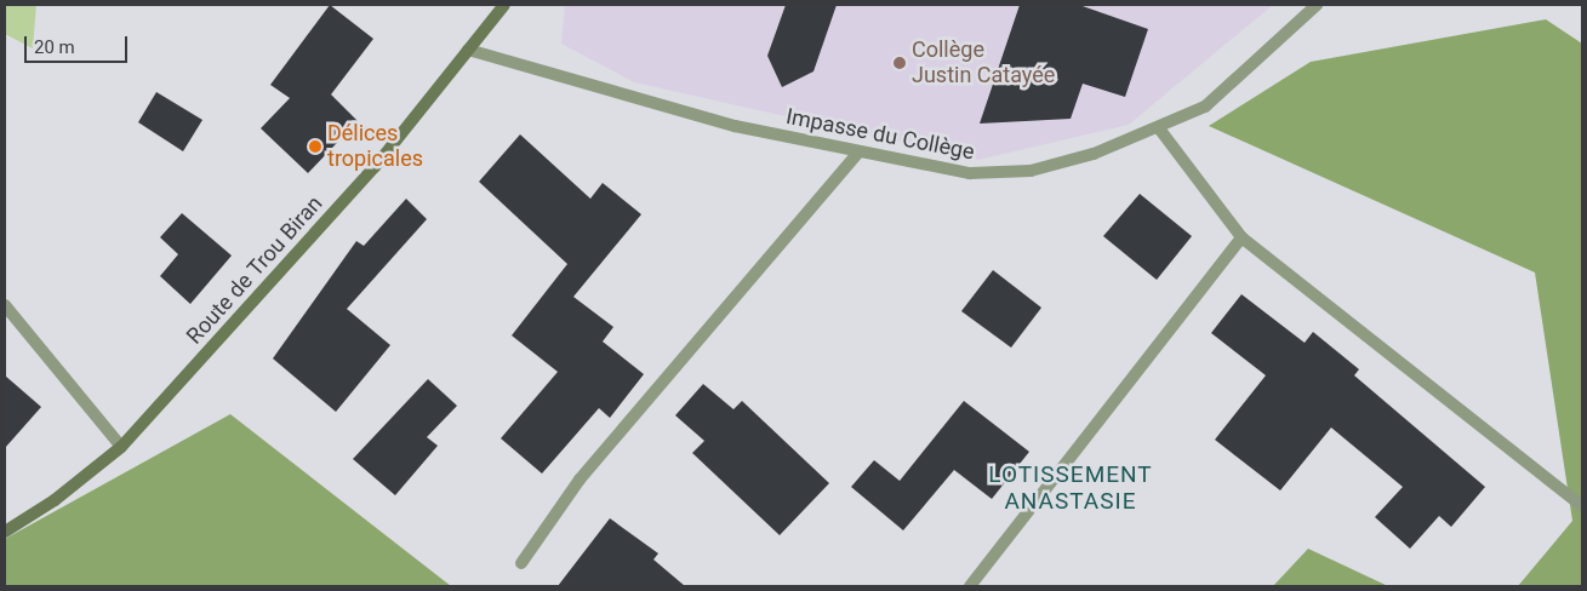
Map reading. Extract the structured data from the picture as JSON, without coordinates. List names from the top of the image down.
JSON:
{
  "streets": {
    "main road": ["Route de Trou Biran"],
    "street": ["Impasse du Collège"]
  },
  "crossings": [
    ["Impasse du Collège", "Route de Trou Biran"]
  ],
  "districts": ["LOTISSEMENT ANASTASIE"],
  "places": ["Collège Justin Catayée", "Délices tropicales"],
  "scale_bar": "20 m"
}
